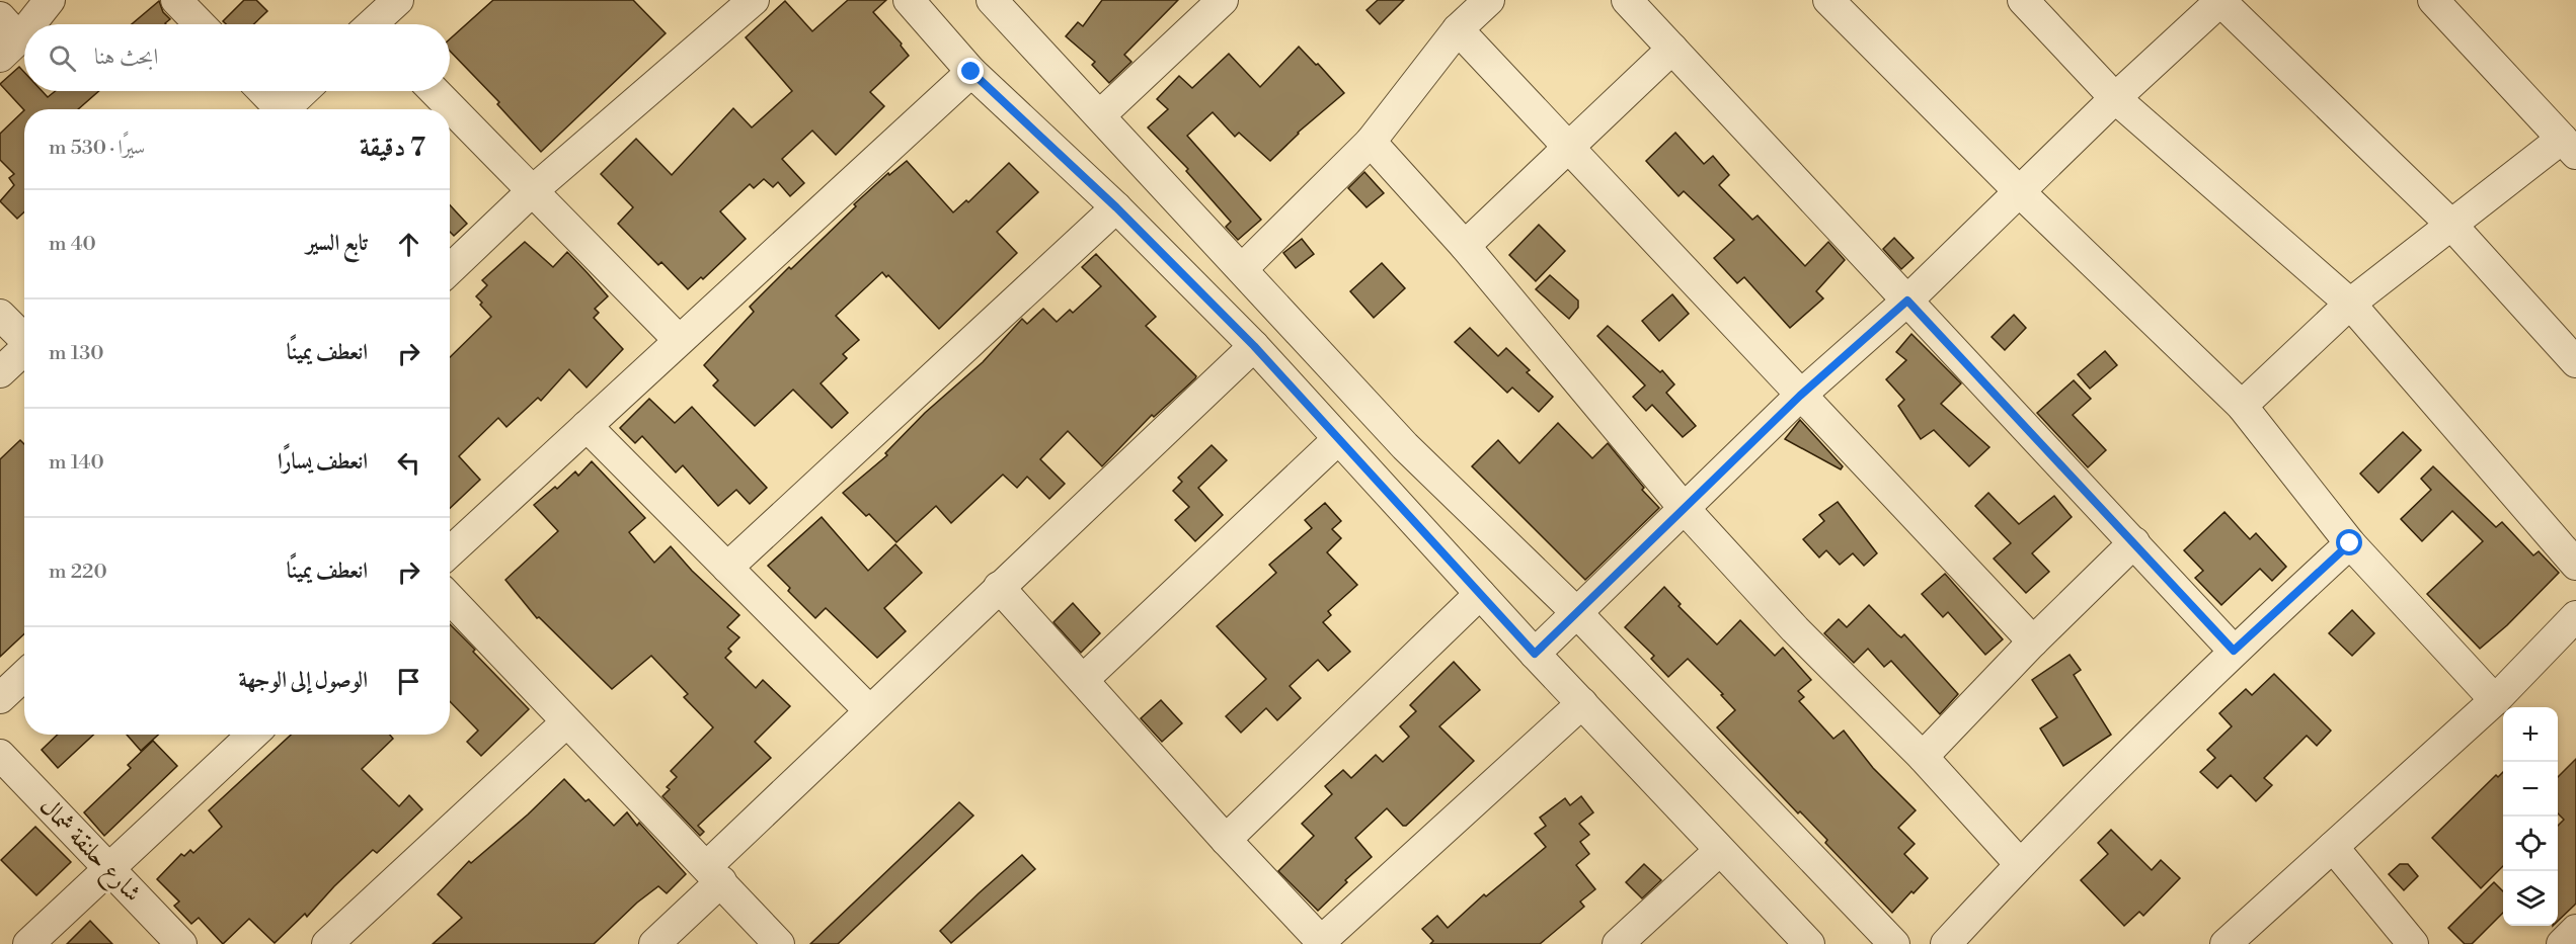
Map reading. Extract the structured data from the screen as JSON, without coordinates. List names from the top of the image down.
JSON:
{
  "streets": {
    "street": ["شارع حلنقة شمال"]
  },
  "page": {
    "search": "ابحث هنا",
    "heading": ["7 دقيقة", "سيرًا · 530 m"],
    "list": [
      ["تابع السير", "40 m"],
      ["انعطف يمينًا", "130 m"],
      ["انعطف يسارًا", "140 m"],
      ["انعطف يمينًا", "220 m"],
      "الوصول إلى الوجهة"
    ],
    "map_buttons": ["+", "−"]
  }
}
